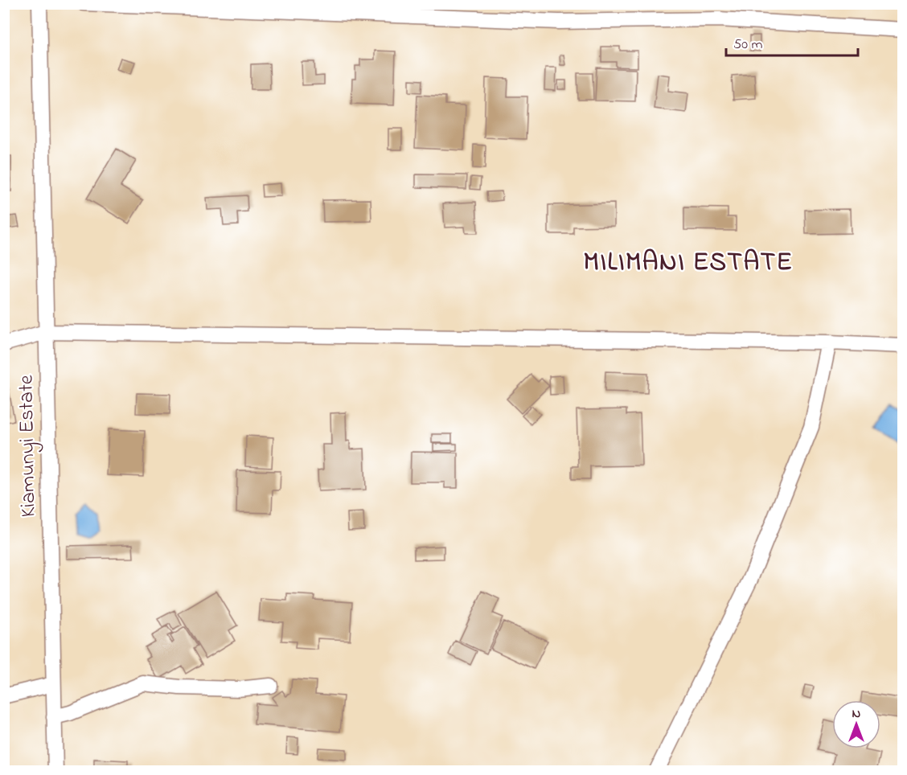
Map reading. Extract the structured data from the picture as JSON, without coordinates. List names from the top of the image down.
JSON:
{
  "streets": {
    "street": ["Kiamunyi Estate"]
  },
  "districts": ["MILIMANI ESTATE"],
  "scale_bar": "50 m",
  "north": "top"
}
